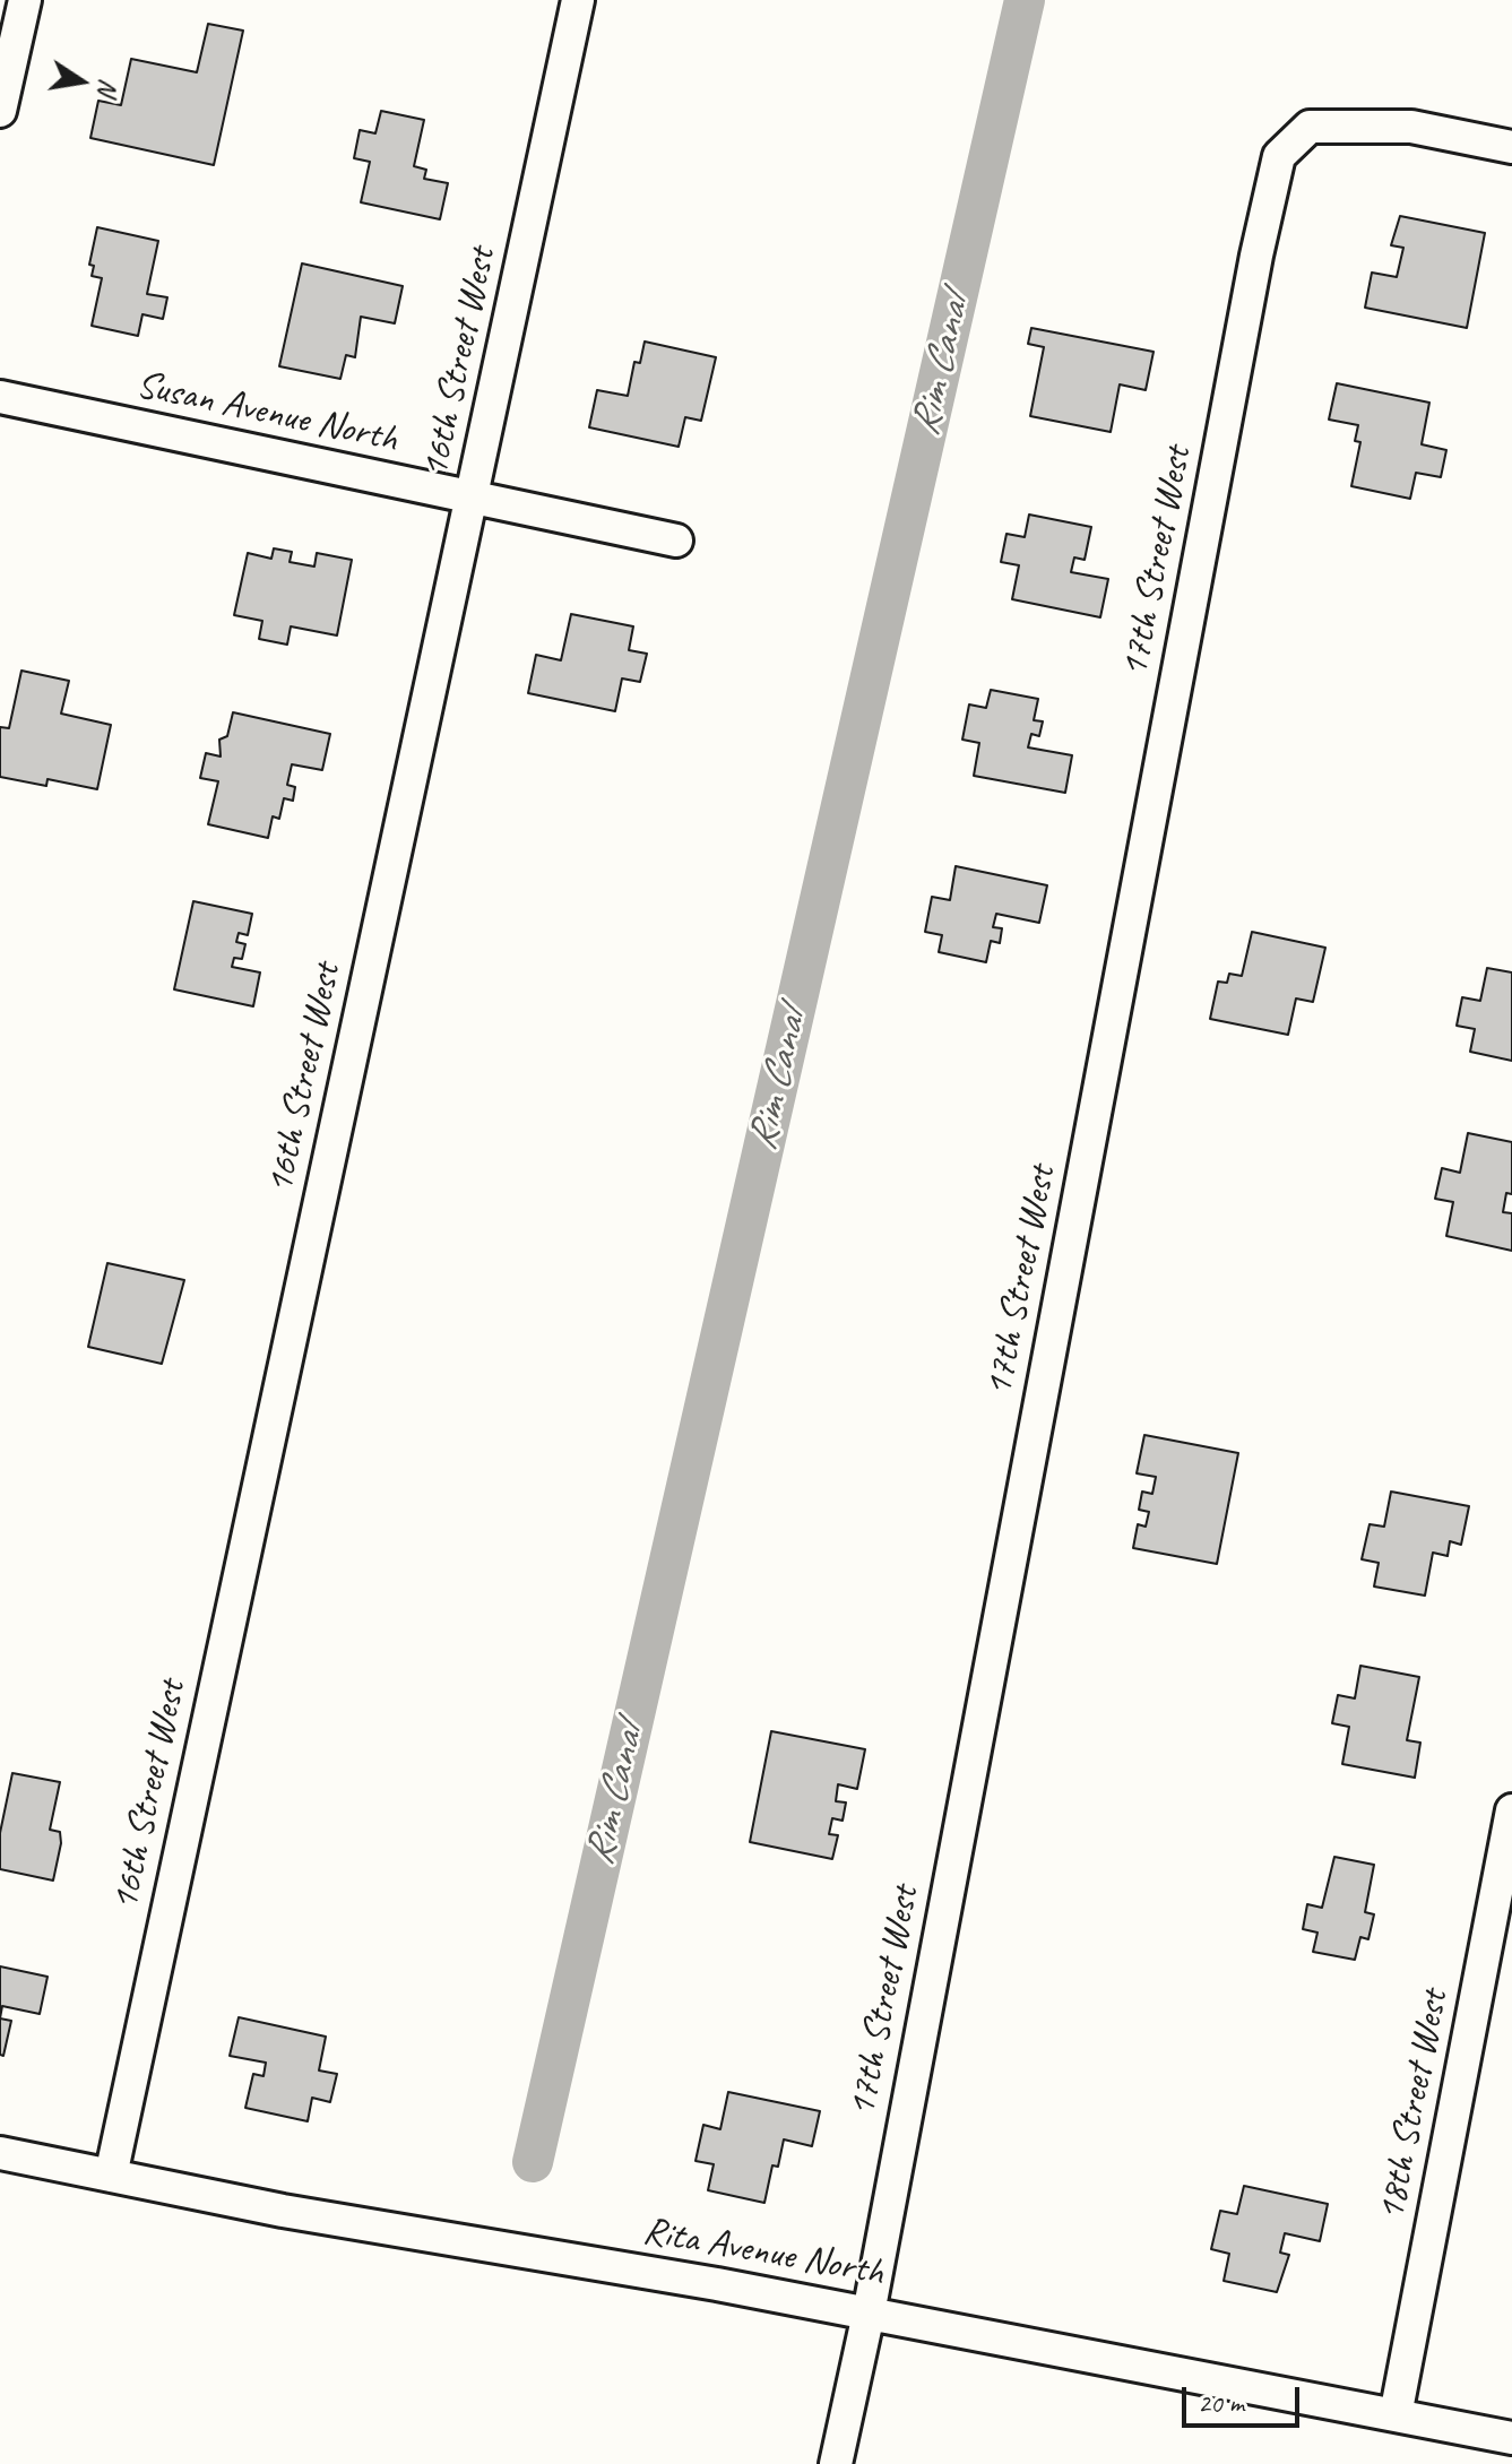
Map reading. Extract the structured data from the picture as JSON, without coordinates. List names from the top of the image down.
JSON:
{
  "streets": {
    "street": [
      "16th Street West",
      "Susan Avenue North",
      "17th Street West",
      "18th Street West",
      "Rita Avenue North"
    ]
  },
  "crossings": [
    ["16th Street West", "Susan Avenue North"],
    ["16th Street West", "Rita Avenue North"],
    ["17th Street West", "Rita Avenue North"],
    ["18th Street West", "Rita Avenue North"]
  ],
  "water": ["Rim Canal"],
  "scale_bar": "20 m",
  "north": "right"
}
